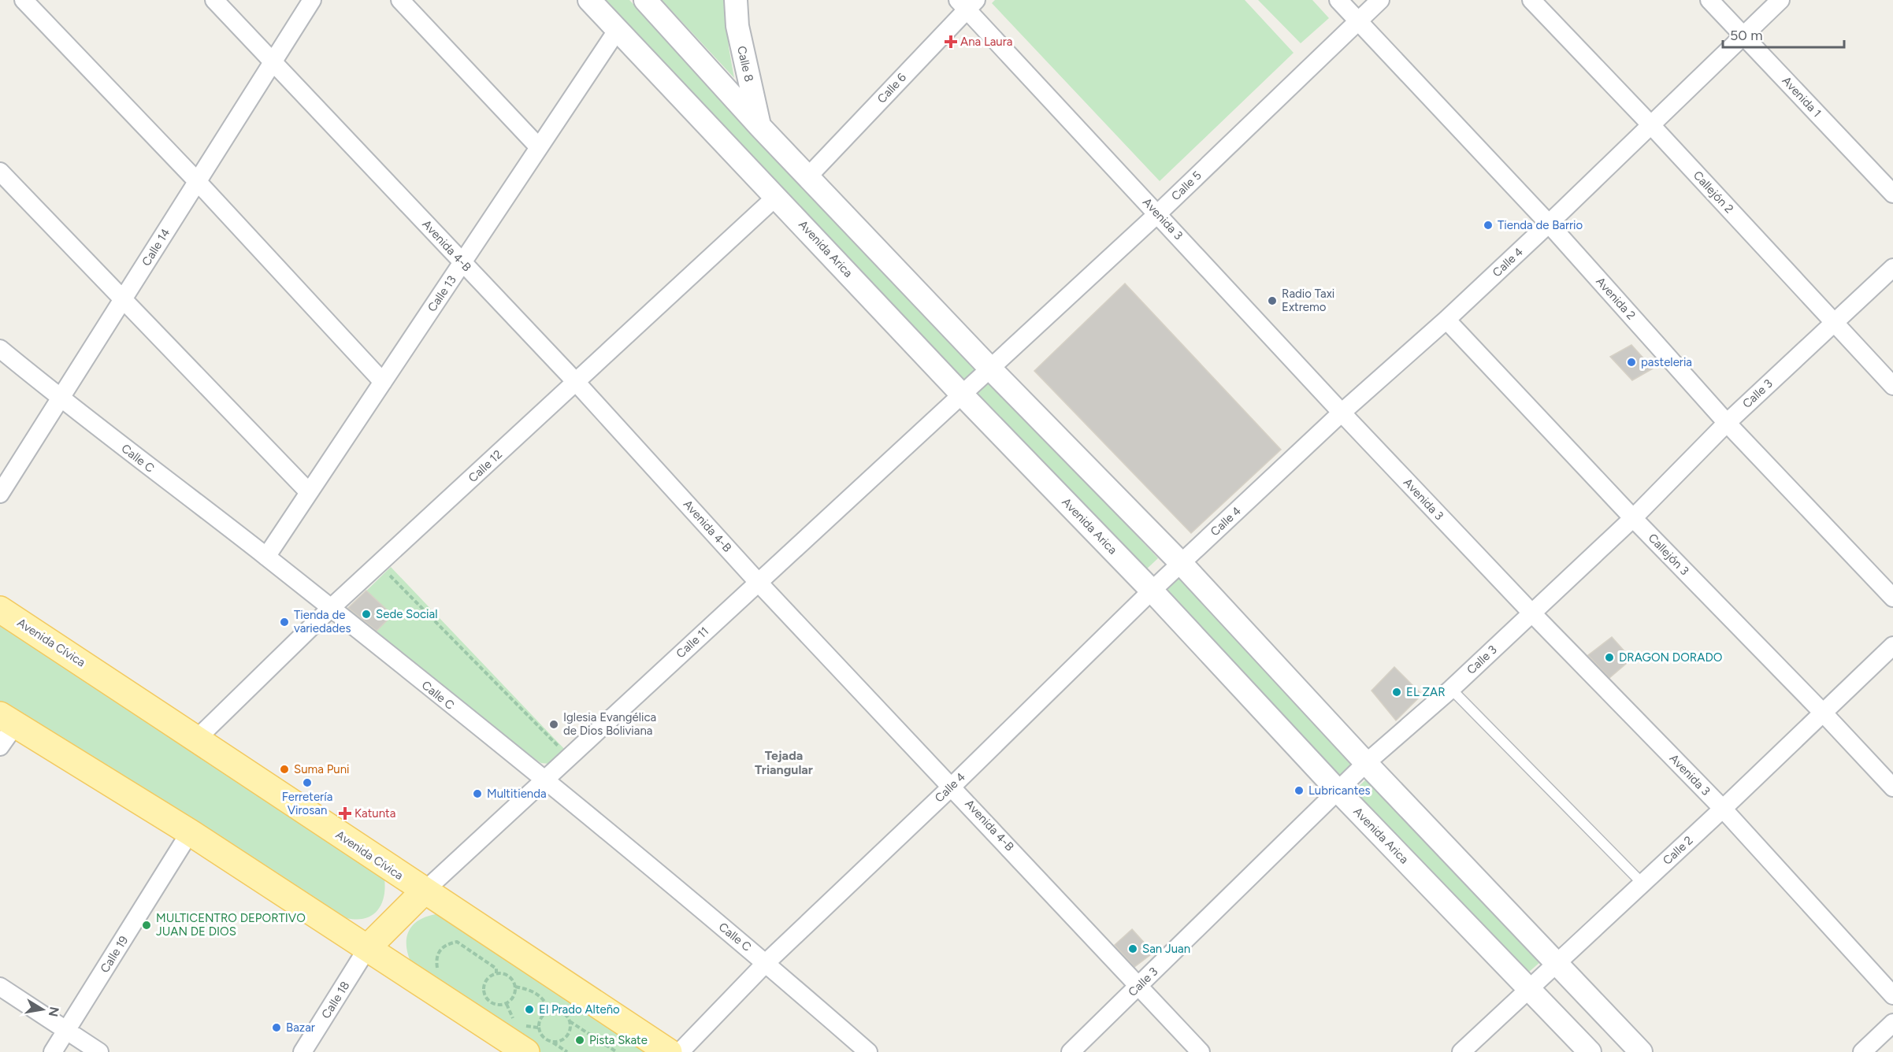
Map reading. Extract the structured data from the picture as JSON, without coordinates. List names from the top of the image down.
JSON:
{
  "streets": {
    "main road": ["Avenida Cívica"],
    "street": [
      "Calle 8",
      "Calle 6",
      "Avenida 1",
      "Calle 5",
      "Callejón 2",
      "Avenida 3",
      "Avenida 4-B",
      "Calle 14",
      "Avenida Arica",
      "Calle 4",
      "Calle 13",
      "Avenida 2",
      "Calle 3",
      "Calle C",
      "Calle 12",
      "Callejón 3",
      "Calle 11",
      "Calle 2",
      "Calle 19",
      "Calle 18"
    ]
  },
  "crossings": [
    ["Calle 6", "Avenida 3"],
    ["Avenida 1", "Calle 4"],
    ["Calle 5", "Avenida 3"],
    ["Calle 5", "Avenida Arica"],
    ["Calle 5", "Avenida 2"],
    ["Calle 5", "Calle 11"],
    ["Callejón 2", "Calle 4"],
    ["Callejón 2", "Calle 3"],
    ["Avenida 3", "Calle 4"],
    ["Avenida 3", "Calle 3"],
    ["Avenida 3", "Calle 2"],
    ["Avenida 4-B", "Calle 14"],
    ["Avenida 4-B", "Calle 4"],
    ["Avenida 4-B", "Calle 13"],
    ["Avenida 4-B", "Calle 3"],
    ["Avenida 4-B", "Calle 12"],
    ["Avenida 4-B", "Calle 11"],
    ["Calle 14", "Calle C"],
    ["Avenida Arica", "Calle 4"],
    ["Avenida Arica", "Calle 13"],
    ["Avenida Arica", "Calle 3"],
    ["Avenida Arica", "Calle 12"],
    ["Avenida Arica", "Calle 11"],
    ["Avenida Arica", "Calle 2"],
    ["Calle 4", "Avenida 2"],
    ["Calle 4", "Calle C"],
    ["Calle 4", "Callejón 3"],
    ["Calle 13", "Calle C"],
    ["Avenida 2", "Calle 3"],
    ["Calle 3", "Callejón 3"],
    ["Calle C", "Calle 12"],
    ["Calle C", "Calle 11"],
    ["Calle 12", "Avenida Cívica"],
    ["Callejón 3", "Calle 2"],
    ["Avenida Cívica", "Calle 11"]
  ],
  "districts": ["Tejada Triangular"],
  "places": {
    "health": ["Ana Laura", "Katunta"],
    "other": [
      "Tienda de Barrio",
      "Radio Taxi Extremo",
      "pasteleria",
      "Sede Social",
      "Tienda de variedades",
      "DRAGON DORADO",
      "EL ZAR",
      "Iglesia Evangélica de Dios Boliviana",
      "Suma Puni",
      "Ferretería Virosan",
      "Lubricantes",
      "Multitienda",
      "MULTICENTRO DEPORTIVO JUAN DE DIOS",
      "San Juan",
      "El Prado Alteño",
      "Bazar",
      "Pista Skate"
    ]
  },
  "scale_bar": "50 m",
  "north": "right"
}
